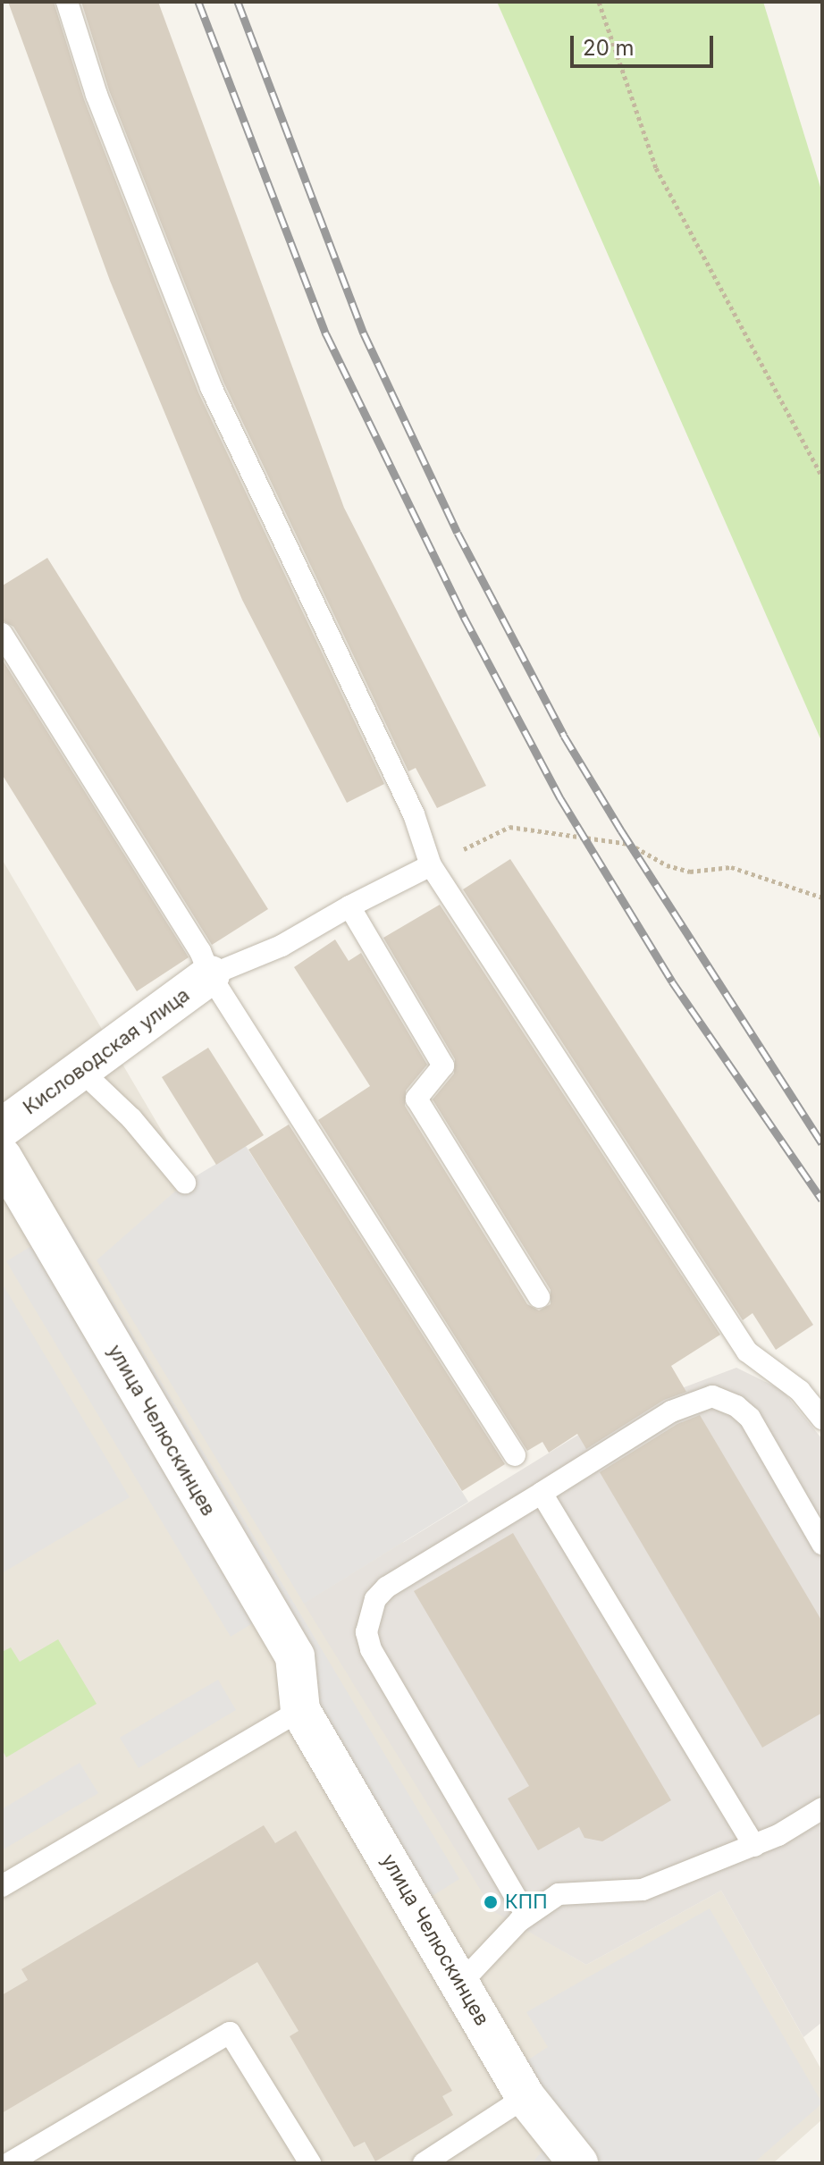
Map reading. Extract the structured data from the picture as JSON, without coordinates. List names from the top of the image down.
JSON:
{
  "streets": {
    "street": ["Кисловодская улица", "улица Челюскинцев"]
  },
  "places": ["КПП"],
  "scale_bar": "20 m"
}
